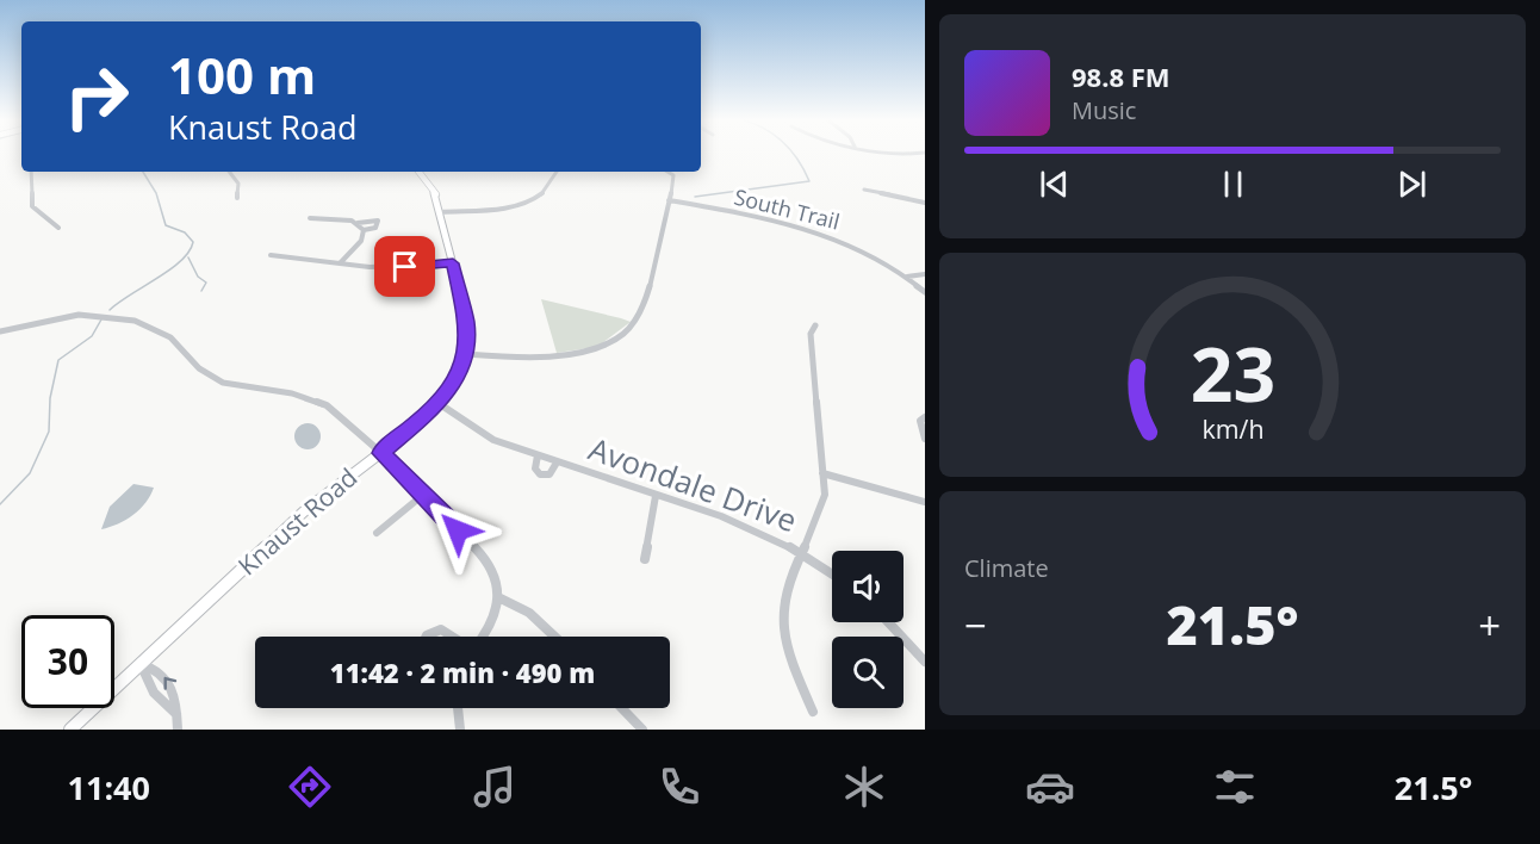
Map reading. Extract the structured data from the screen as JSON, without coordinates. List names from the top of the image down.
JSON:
{
  "streets": {
    "main road": ["Knaust Road"],
    "street": ["South Trail", "Avondale Drive"]
  },
  "crossings": [
    ["Avondale Drive", "Knaust Road"]
  ],
  "page": {
    "turn": ["100 m", "Knaust Road"],
    "song": ["98.8 FM", "Music"],
    "tile": "Climate",
    "heat": ["−", "21.5°", "+"],
    "limit": "30",
    "trip": "11:42 · 2 min · 490 m",
    "tabs": ["11:40", "21.5°"],
    "gauge": ["23", "km/h"]
  }
}
